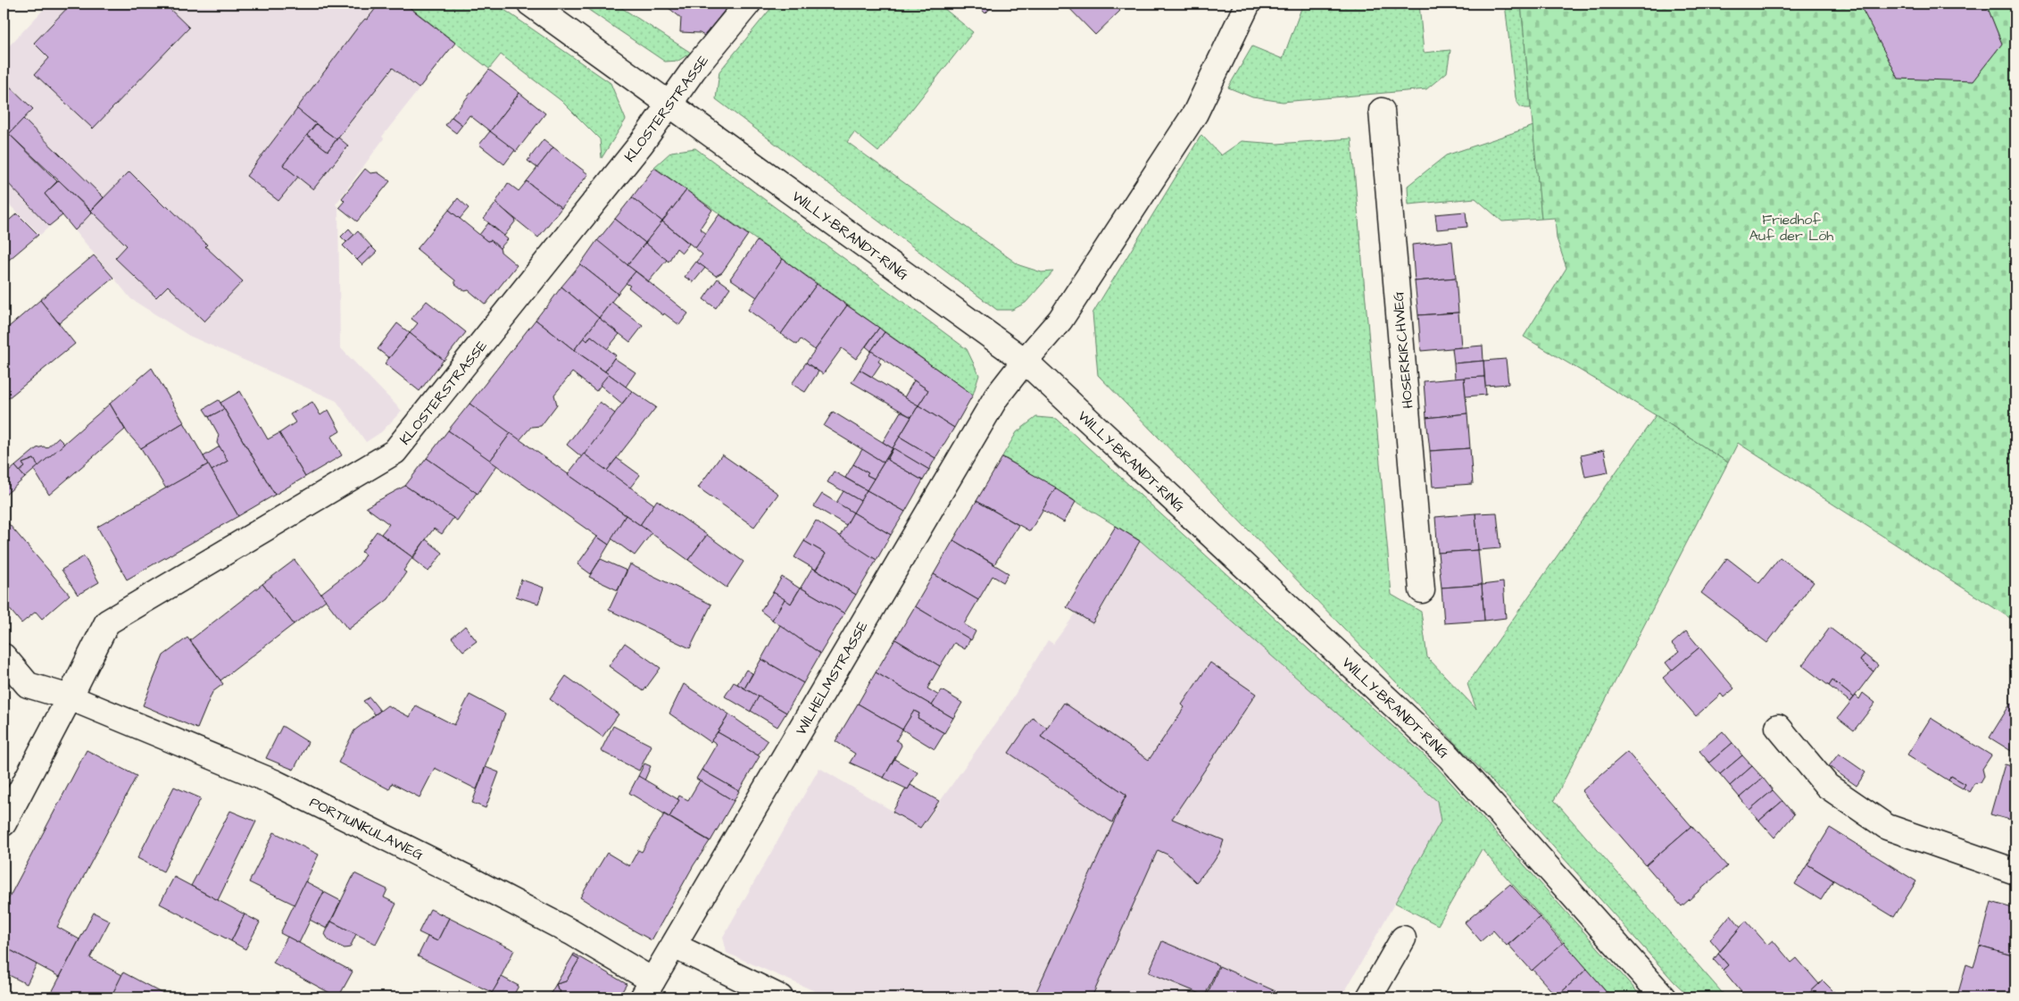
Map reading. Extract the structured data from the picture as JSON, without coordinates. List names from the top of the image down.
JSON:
{
  "streets": {
    "street": [
      "KLOSTERSTRASSE",
      "WILLY-BRANDT-RING",
      "HOSERKIRCHWEG",
      "WILHELMSTRASSE",
      "PORTIUNKULAWEG"
    ]
  },
  "crossings": [
    ["KLOSTERSTRASSE", "WILLY-BRANDT-RING"],
    ["KLOSTERSTRASSE", "PORTIUNKULAWEG"],
    ["WILLY-BRANDT-RING", "WILHELMSTRASSE"],
    ["WILHELMSTRASSE", "PORTIUNKULAWEG"]
  ],
  "parks": ["Friedhof Auf der Löh"]
}
